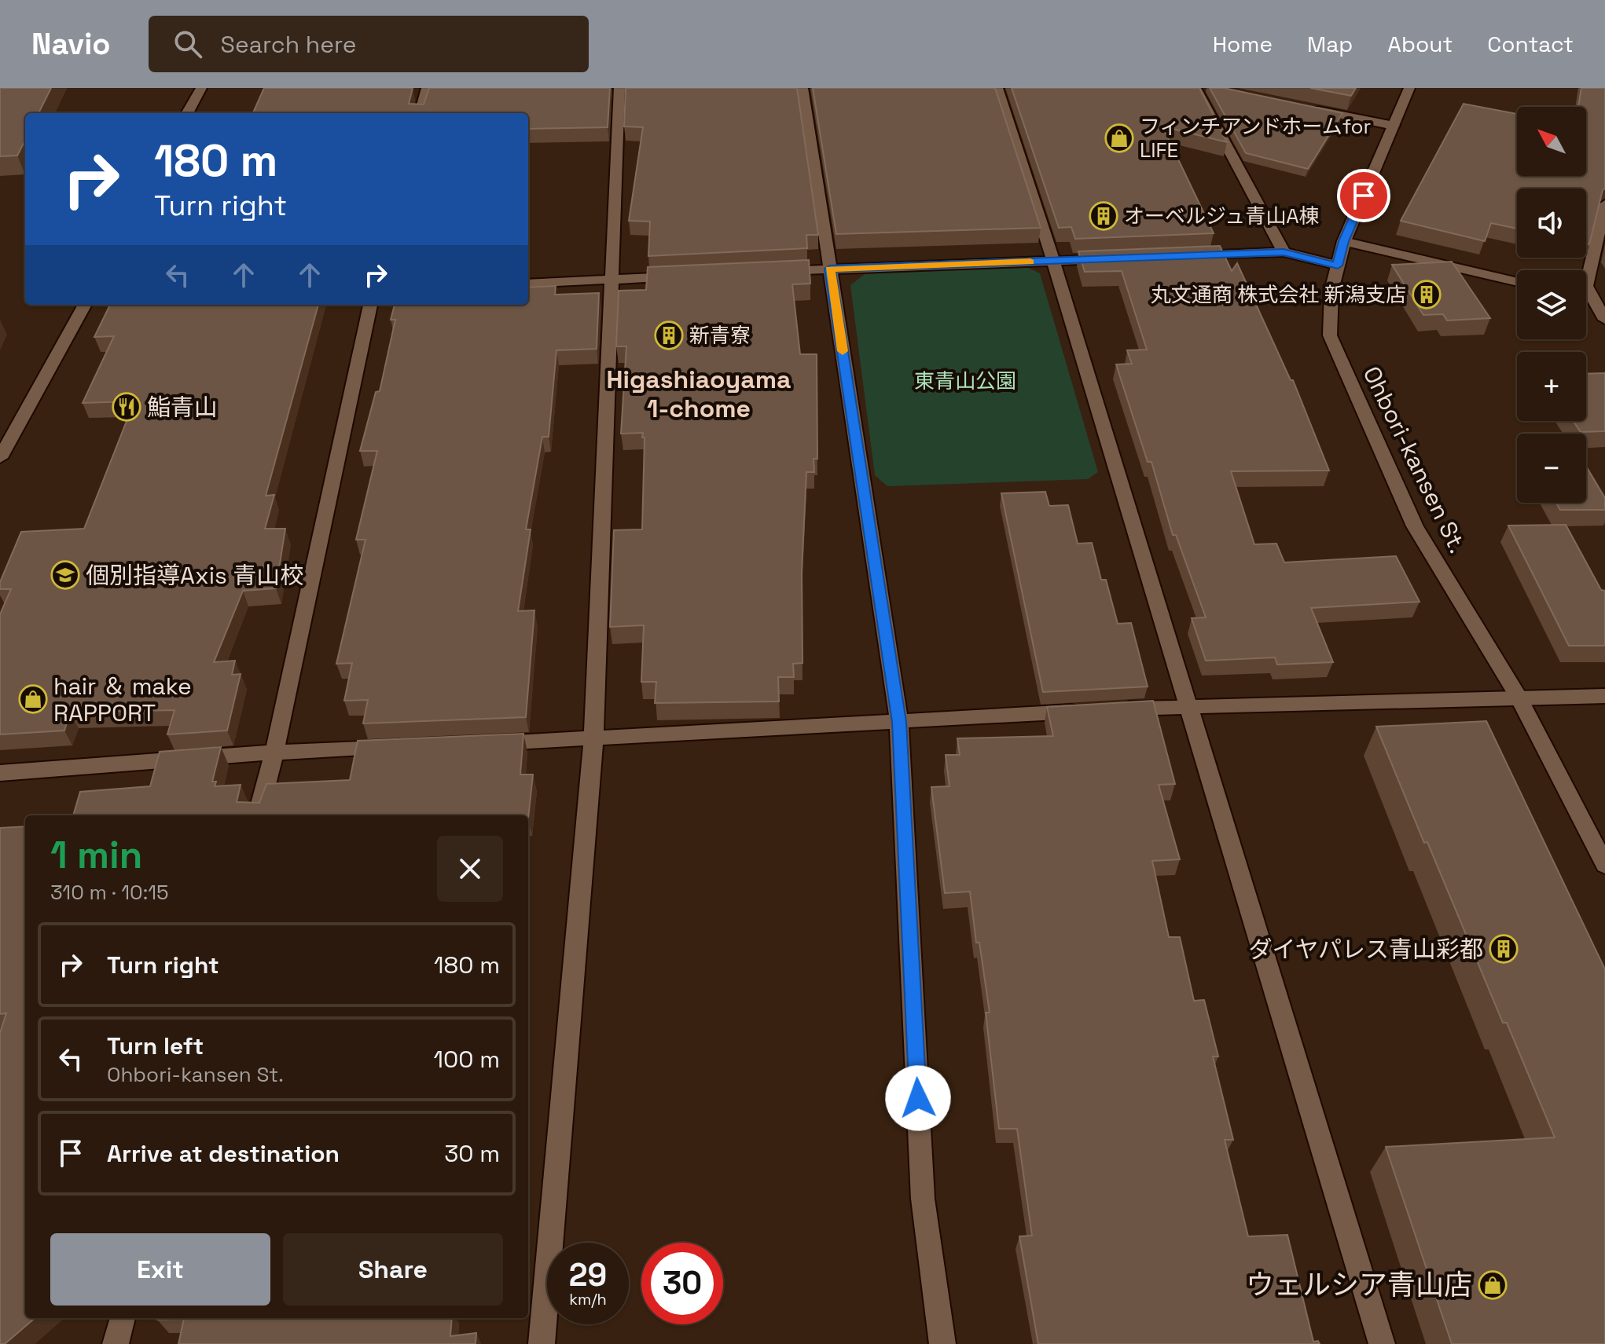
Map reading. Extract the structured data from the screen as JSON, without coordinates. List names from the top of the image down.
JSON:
{
  "streets": {
    "street": ["Ohbori-kansen St."]
  },
  "districts": ["Higashiaoyama 1-chome"],
  "parks": ["東青山公園"],
  "places": {
    "shop": ["フィンチアンドホームfor LIFE", "hair ＆ make RAPPORT", "ウェルシア青山店"],
    "building": [
      "オーベルジュ青山A棟",
      "丸文通商 株式会社 新潟支店",
      "新青寮",
      "ダイヤパレス青山彩都"
    ],
    "restaurant": ["鮨青山"],
    "school or university": ["個別指導Axis 青山校"]
  },
  "north": "top left",
  "page": {
    "header": "Navio",
    "search": "Search here",
    "nav": [
      "Home",
      "Map",
      "About",
      "Contact"
    ],
    "map_buttons": ["+", "−"],
    "turn": ["180 m", "Turn right"],
    "heading": ["1 min", "310 m · 10:15"],
    "list": [
      {
        "name": "Turn right",
        "value": "180 m"
      },
      {
        "name": "Turn left",
        "note": "Ohbori-kansen St.",
        "value": "100 m"
      },
      {
        "name": "Arrive at destination",
        "value": "30 m"
      }
    ],
    "buttons": ["Exit", "Share"],
    "speed": "29 km/h",
    "limit": "30"
  }
}
